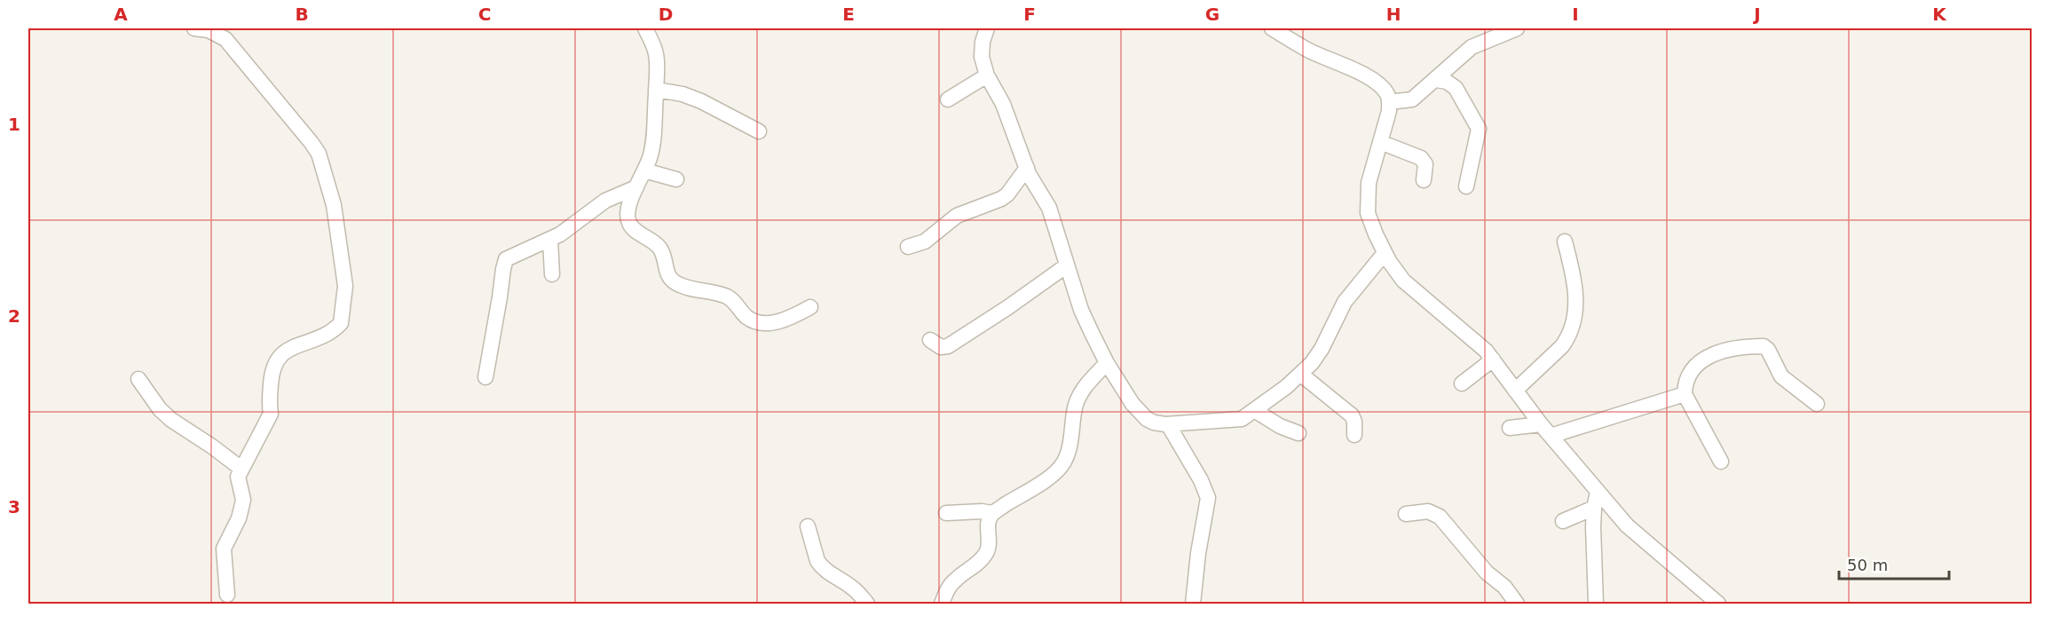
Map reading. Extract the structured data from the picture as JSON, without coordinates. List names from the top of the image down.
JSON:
{
  "scale_bar": "50 m",
  "grid": {
    "columns": [
      "A",
      "B",
      "C",
      "D",
      "E",
      "F",
      "G",
      "H",
      "I",
      "J",
      "K"
    ],
    "rows": ["1", "2", "3"]
  }
}
